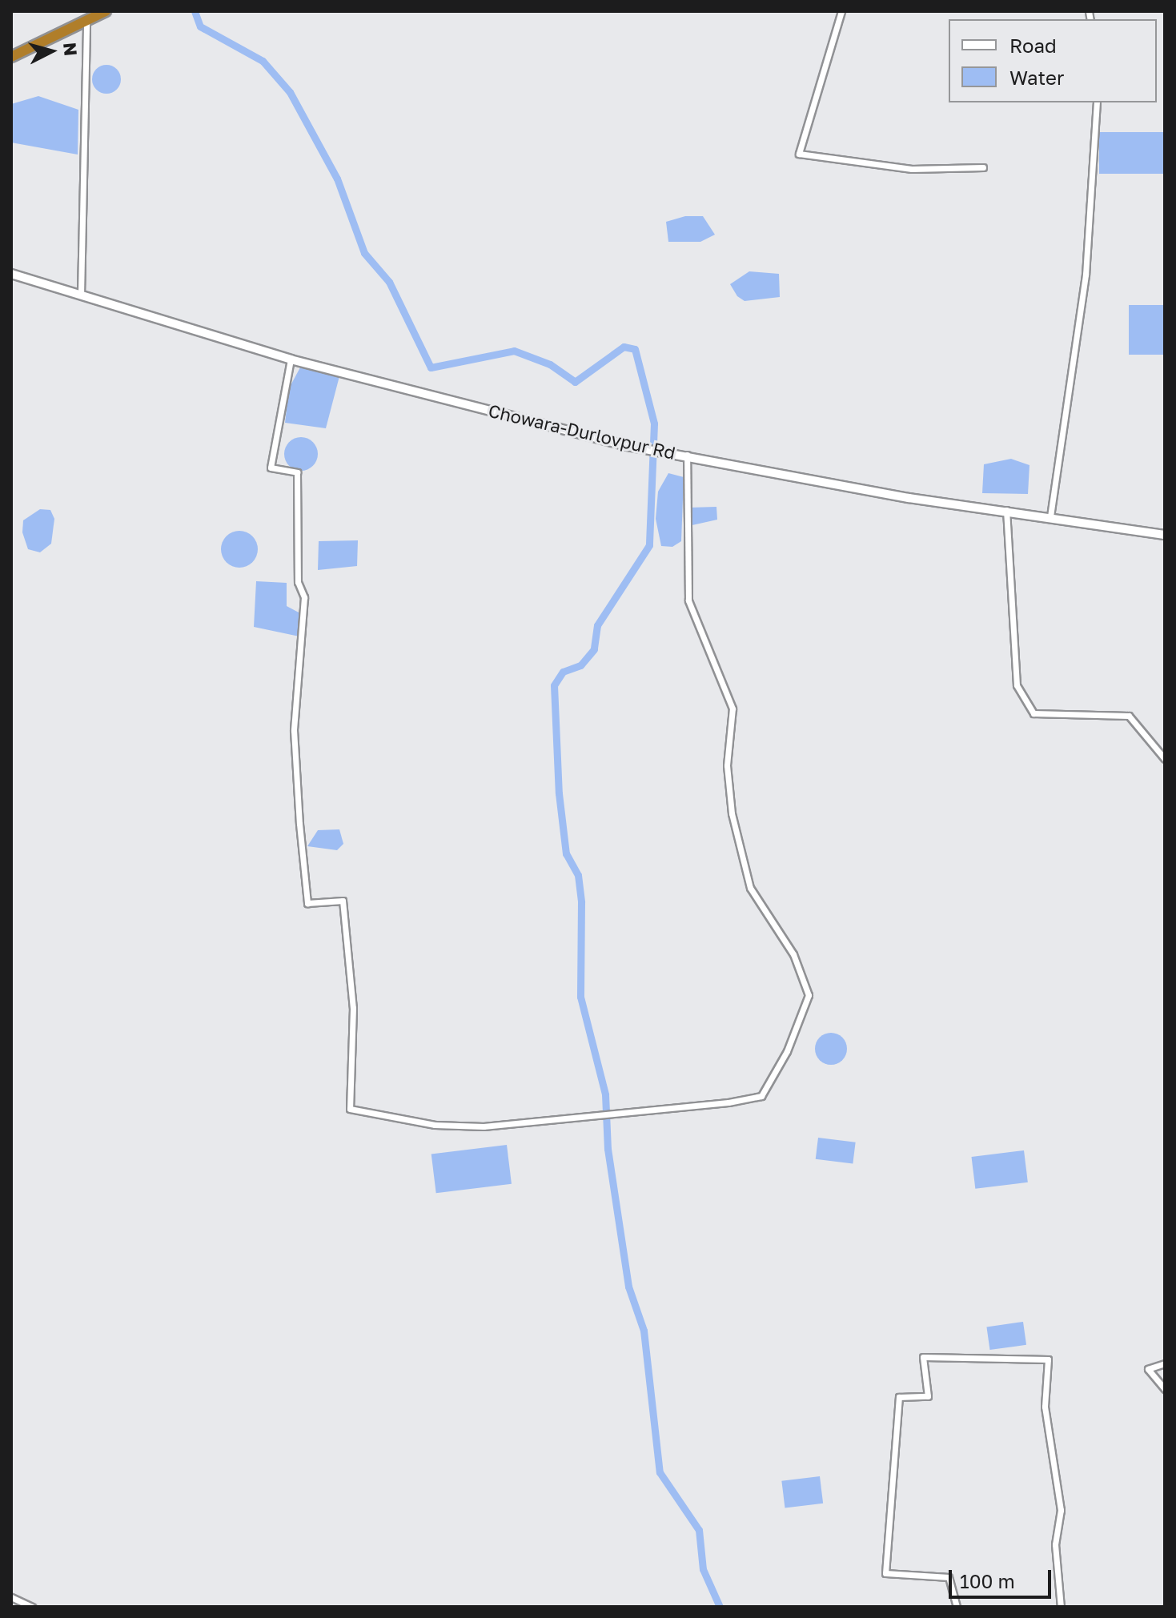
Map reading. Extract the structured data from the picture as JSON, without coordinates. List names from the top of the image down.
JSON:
{
  "streets": {
    "street": ["Chowara-Durlovpur Rd"]
  },
  "legend": ["Road", "Water"],
  "scale_bar": "100 m",
  "north": "right"
}
